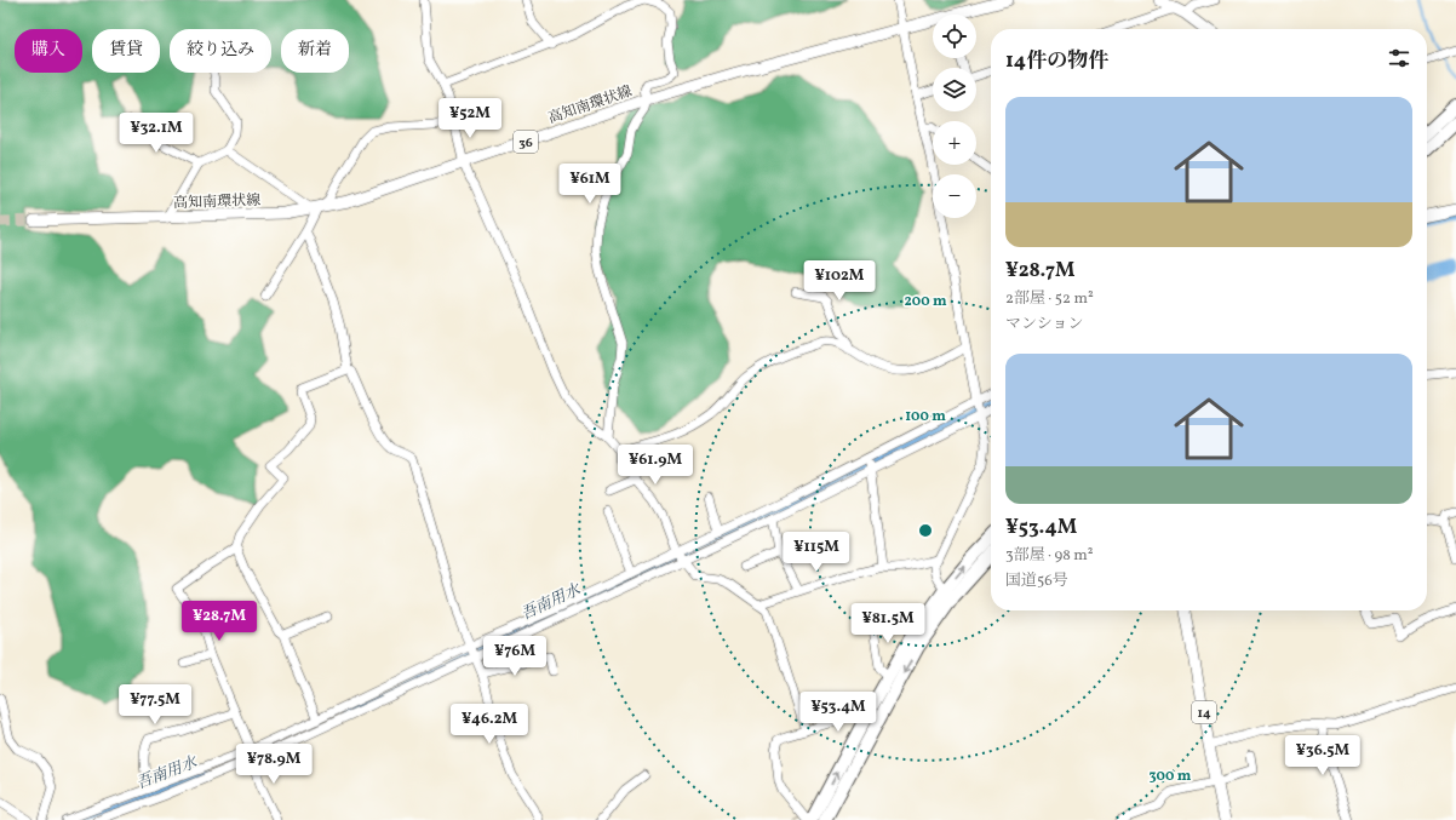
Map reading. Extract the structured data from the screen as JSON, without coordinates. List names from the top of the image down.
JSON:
{
  "streets": {
    "main road": ["高知南環状線", "36", "14"]
  },
  "water": ["吾南用水"],
  "page": {
    "map_buttons": ["+", "−"],
    "chip": [
      "購入",
      "賃貸",
      "絞り込み",
      "新着"
    ],
    "heading": "14件の物件",
    "list": [
      {
        "name": "¥28.7M",
        "note": "2部屋 · 52 m² · マンション"
      },
      {
        "name": "¥53.4M",
        "note": "3部屋 · 98 m² · 国道56号"
      }
    ],
    "price": [
      "¥52M",
      "¥32.1M",
      "¥61M",
      "¥102M",
      "¥61.9M",
      "¥115M",
      "¥28.7M",
      "¥81.5M",
      "¥76M",
      "¥77.5M",
      "¥53.4M",
      "¥46.2M",
      "¥36.5M",
      "¥78.9M"
    ]
  },
  "rings": ["200 m", "100 m", "300 m"]
}
